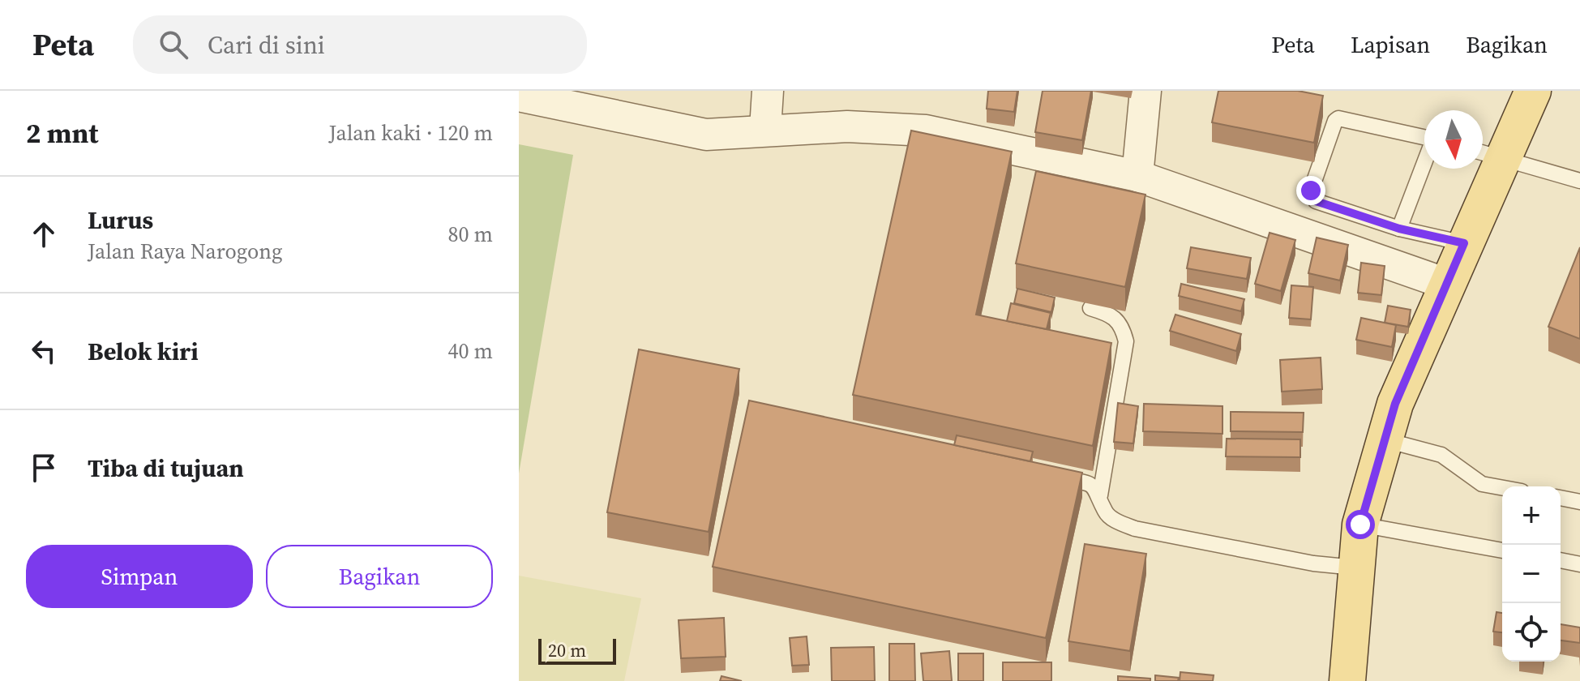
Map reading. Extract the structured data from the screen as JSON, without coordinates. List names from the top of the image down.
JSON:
{
  "scale_bar": "20 m",
  "north": "bottom",
  "page": {
    "header": "Peta",
    "search": "Cari di sini",
    "nav": ["Peta", "Lapisan", "Bagikan"],
    "heading": ["2 mnt", "Jalan kaki · 120 m"],
    "list": [
      ["Lurus", "Jalan Raya Narogong", "80 m"],
      ["Belok kiri", "40 m"],
      "Tiba di tujuan"
    ],
    "map_buttons": ["+", "−"],
    "buttons": ["Simpan", "Bagikan"],
    "scale": "20 m"
  }
}
